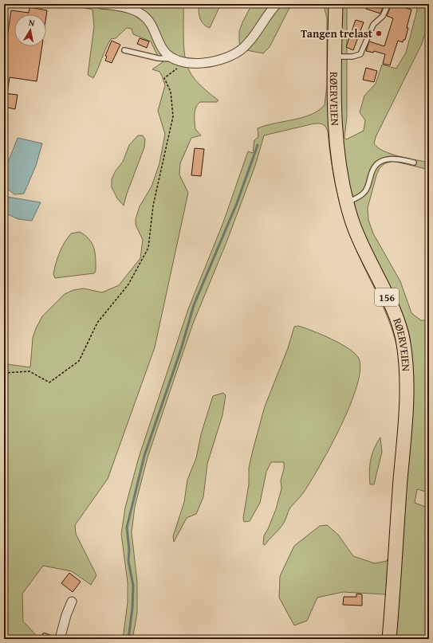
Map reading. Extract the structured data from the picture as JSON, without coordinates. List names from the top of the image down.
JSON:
{
  "streets": {
    "main road": ["RØERVEIEN", "156"]
  },
  "places": ["Tangen trelast"],
  "north": "top"
}
